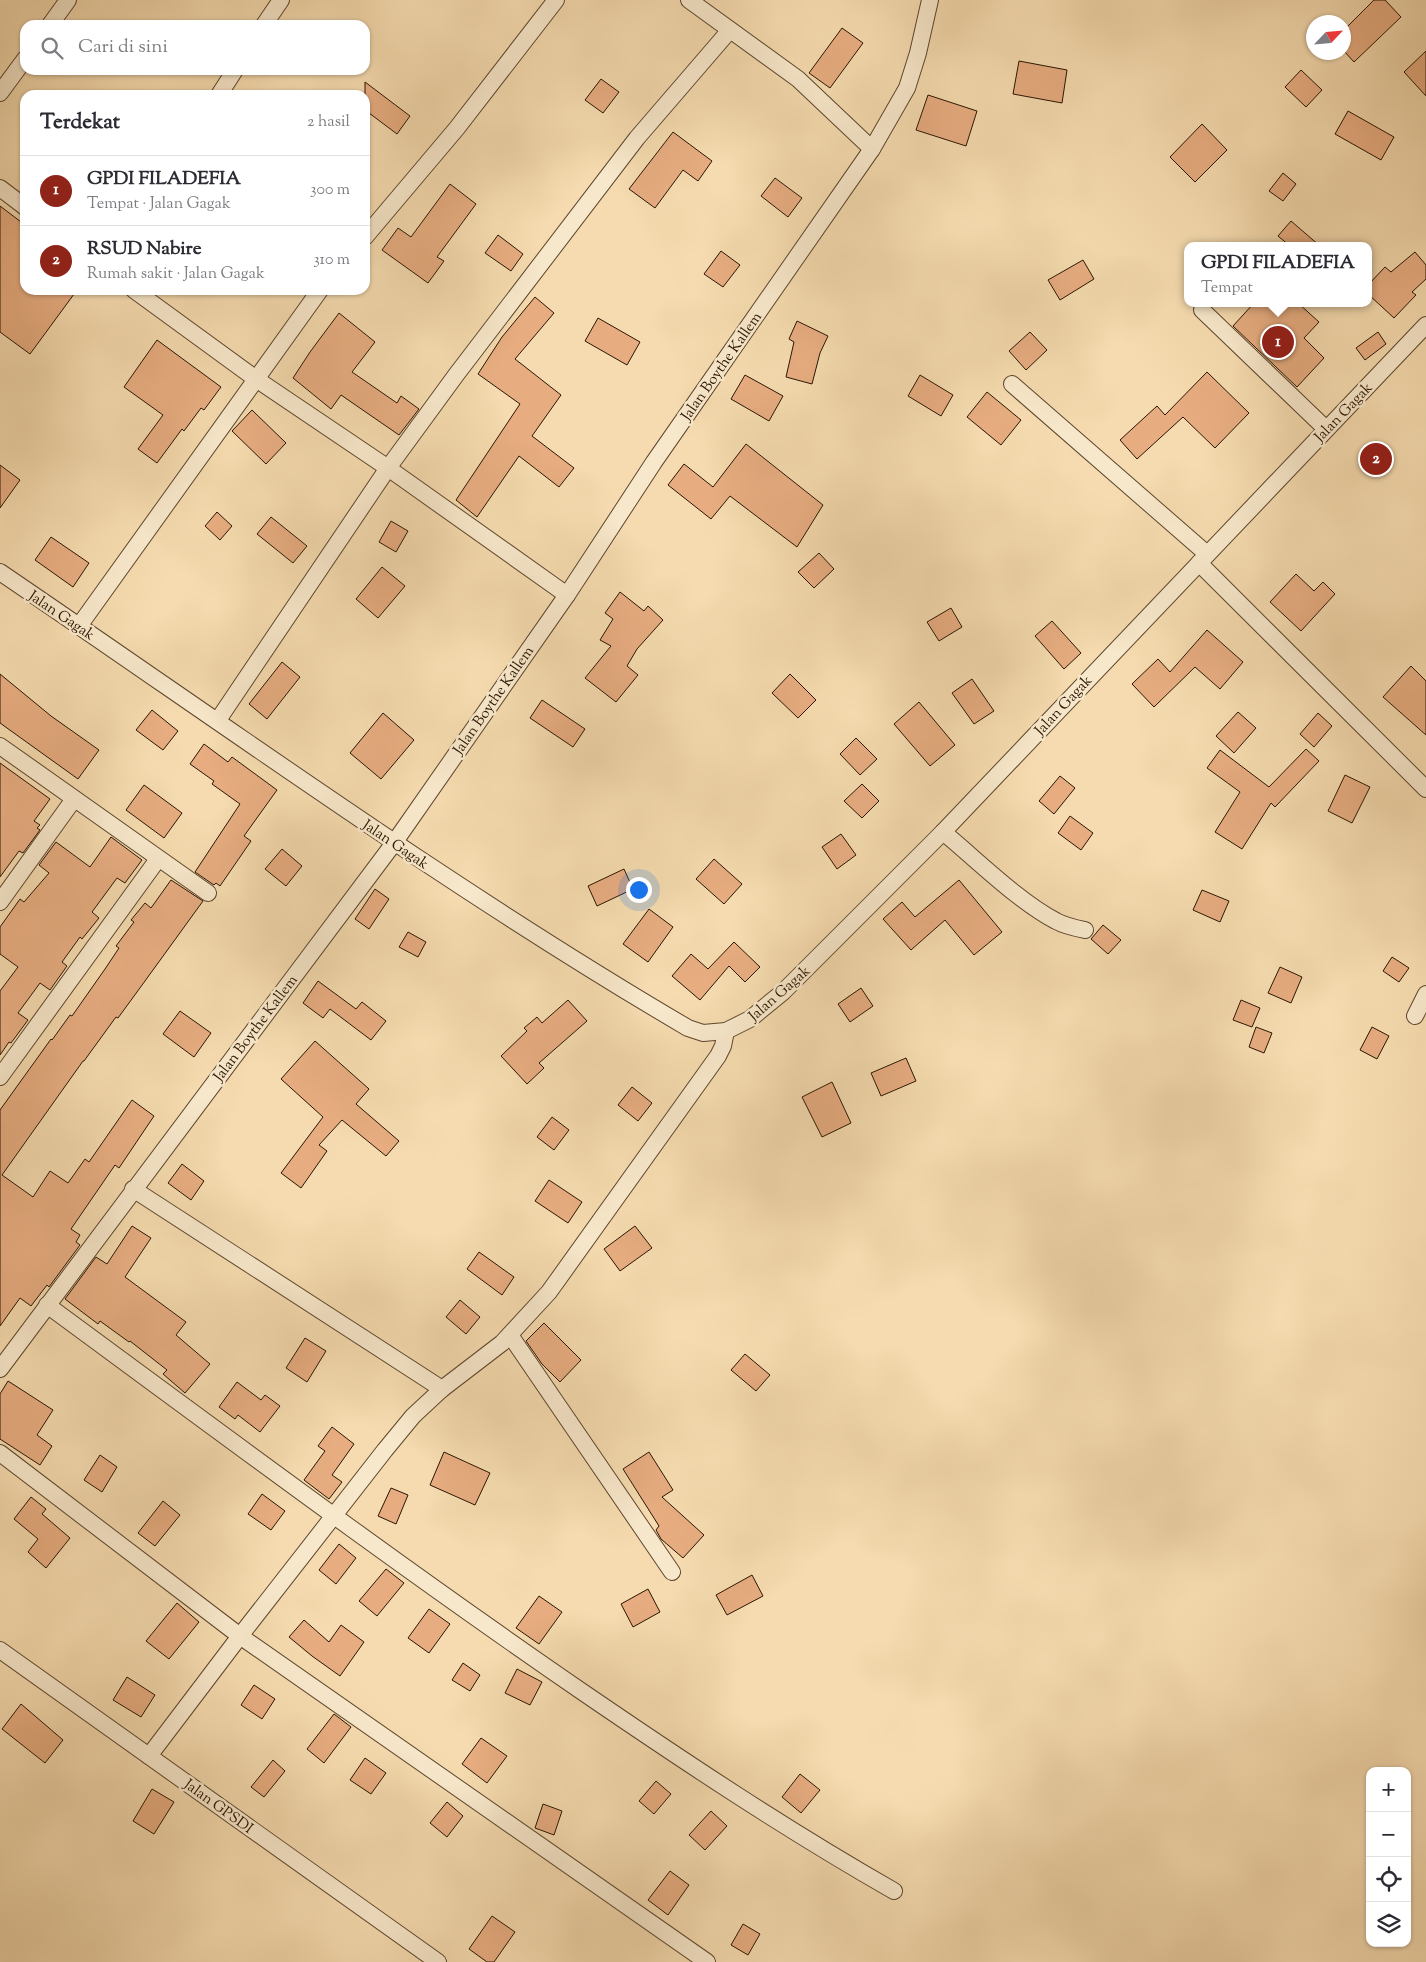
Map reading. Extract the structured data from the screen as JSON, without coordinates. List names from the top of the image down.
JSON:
{
  "streets": {
    "street": ["Jalan Boythe Kallem", "Jalan Gagak", "Jalan GPSDI"]
  },
  "crossings": [
    ["Jalan Boythe Kallem", "Jalan Gagak"]
  ],
  "north": "top right",
  "page": {
    "search": "Cari di sini",
    "heading": ["Terdekat", "2 hasil"],
    "list": [
      {
        "mark": "1",
        "name": "GPDI FILADEFIA",
        "note": "Tempat · Jalan Gagak",
        "value": "300 m"
      },
      {
        "mark": "2",
        "name": "RSUD Nabire",
        "note": "Rumah sakit · Jalan Gagak",
        "value": "310 m"
      }
    ],
    "popup": ["GPDI FILADEFIA", "Tempat"],
    "pins": ["1", "2"],
    "map_buttons": ["+", "−"]
  }
}
